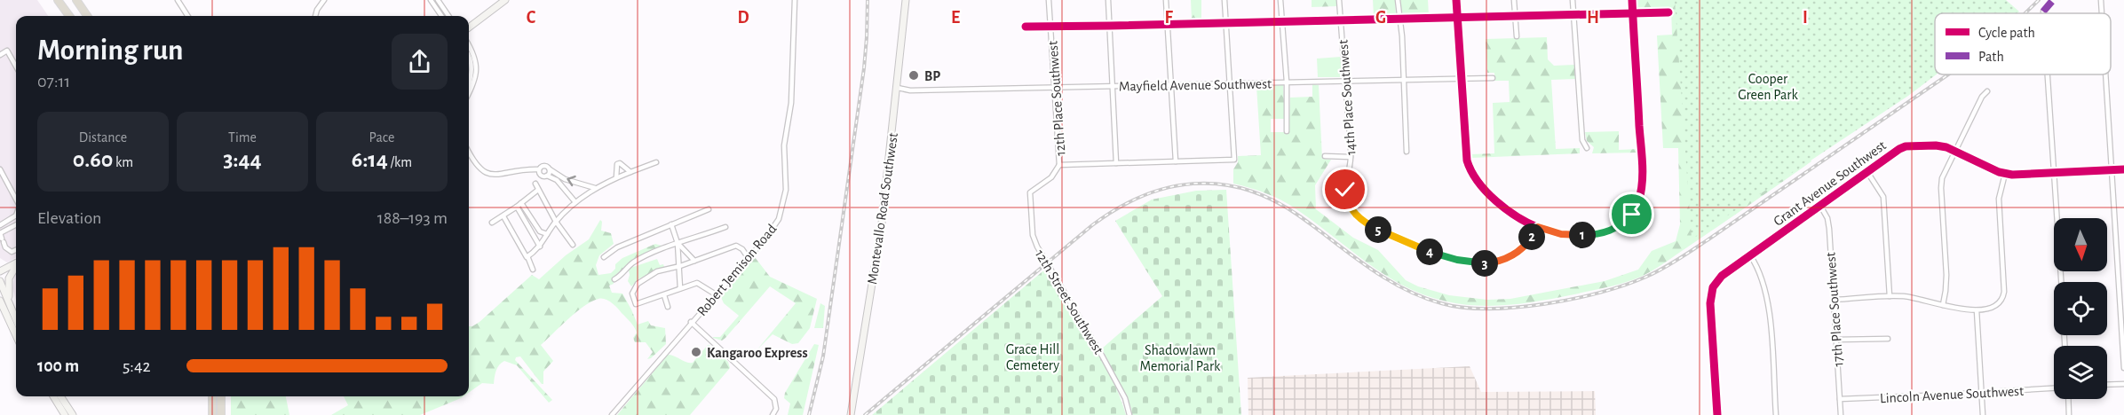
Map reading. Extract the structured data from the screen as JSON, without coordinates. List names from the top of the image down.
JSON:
{
  "streets": {
    "main road": ["Montevallo Road Southwest"],
    "street": [
      "Mayfield Avenue Southwest",
      "14th Place Southwest",
      "12th Place Southwest",
      "Grant Avenue Southwest",
      "Robert Jemison Road",
      "12th Street Southwest",
      "17th Place Southwest",
      "Lincoln Avenue Southwest"
    ]
  },
  "crossings": [
    ["Mayfield Avenue Southwest", "14th Place Southwest"],
    ["Mayfield Avenue Southwest", "12th Place Southwest"],
    ["Mayfield Avenue Southwest", "Montevallo Road Southwest"],
    ["12th Place Southwest", "12th Street Southwest"],
    ["Grant Avenue Southwest", "17th Place Southwest"],
    ["17th Place Southwest", "Lincoln Avenue Southwest"]
  ],
  "parks": ["Cooper Green Park", "Grace Hill Cemetery", "Shadowlawn Memorial Park"],
  "places": ["BP", "Kangaroo Express"],
  "legend": ["Cycle path", "Path"],
  "north": "bottom",
  "page": {
    "heading": ["Morning run", "07:11"],
    "stats": [
      ["Distance", "0.60 km"],
      ["Time", "3:44"],
      ["Pace", "6:14 /km"]
    ],
    "chart": ["Elevation", "188–193 m"],
    "pins": [
      "5",
      "1",
      "2",
      "4",
      "3"
    ],
    "list": [
      {
        "name": "100 m",
        "note": "5:42"
      }
    ]
  },
  "grid": {
    "columns": [
      "C",
      "D",
      "E",
      "F",
      "G",
      "H",
      "I"
    ]
  }
}
